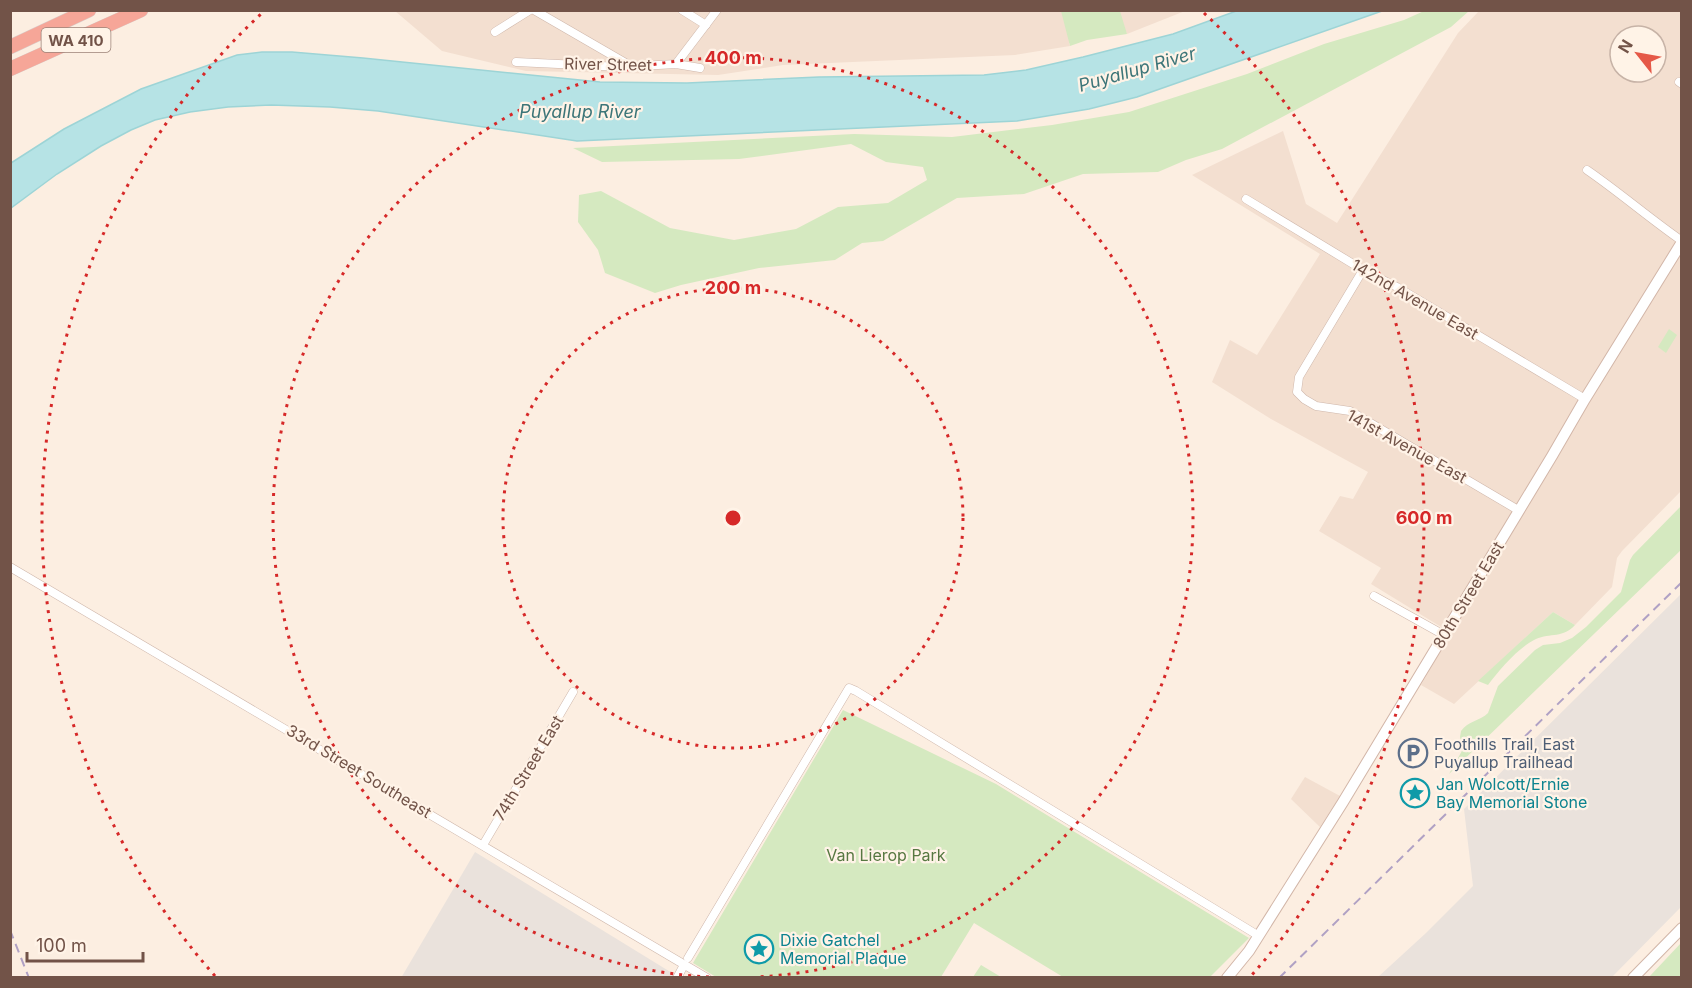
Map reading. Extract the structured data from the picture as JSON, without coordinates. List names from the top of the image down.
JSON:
{
  "streets": {
    "highway": ["WA 410"],
    "street": [
      "River Street",
      "142nd Avenue East",
      "141st Avenue East",
      "80th Street East",
      "74th Street East",
      "33rd Street Southeast"
    ]
  },
  "crossings": [
    ["142nd Avenue East", "141st Avenue East"],
    ["142nd Avenue East", "80th Street East"],
    ["141st Avenue East", "80th Street East"],
    ["74th Street East", "33rd Street Southeast"]
  ],
  "water": ["Puyallup River"],
  "parks": ["Van Lierop Park"],
  "places": {
    "parking": ["Foothills Trail, East Puyallup Trailhead"],
    "place": ["Jan Wolcott/Ernie Bay Memorial Stone", "Dixie Gatchel Memorial Plaque"]
  },
  "scale_bar": "100 m",
  "north": "top left",
  "rings": ["400 m", "200 m", "600 m"]
}
